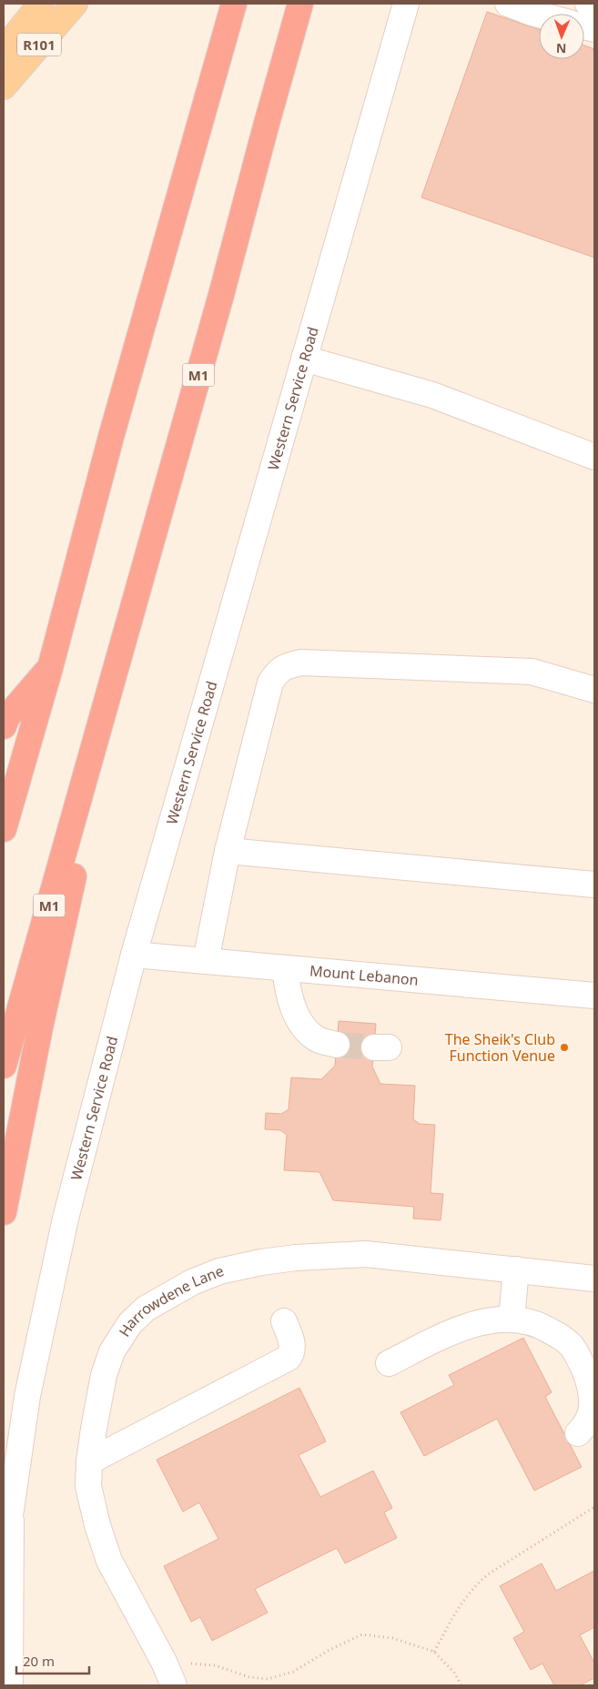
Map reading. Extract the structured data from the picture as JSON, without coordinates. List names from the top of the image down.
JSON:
{
  "streets": {
    "highway": ["M1"],
    "main road": ["R101"],
    "street": ["Western Service Road", "Mount Lebanon", "Harrowdene Lane"]
  },
  "crossings": [
    ["Western Service Road", "Mount Lebanon"]
  ],
  "places": ["The Sheik's Club Function Venue"],
  "scale_bar": "20 m",
  "north": "bottom"
}
